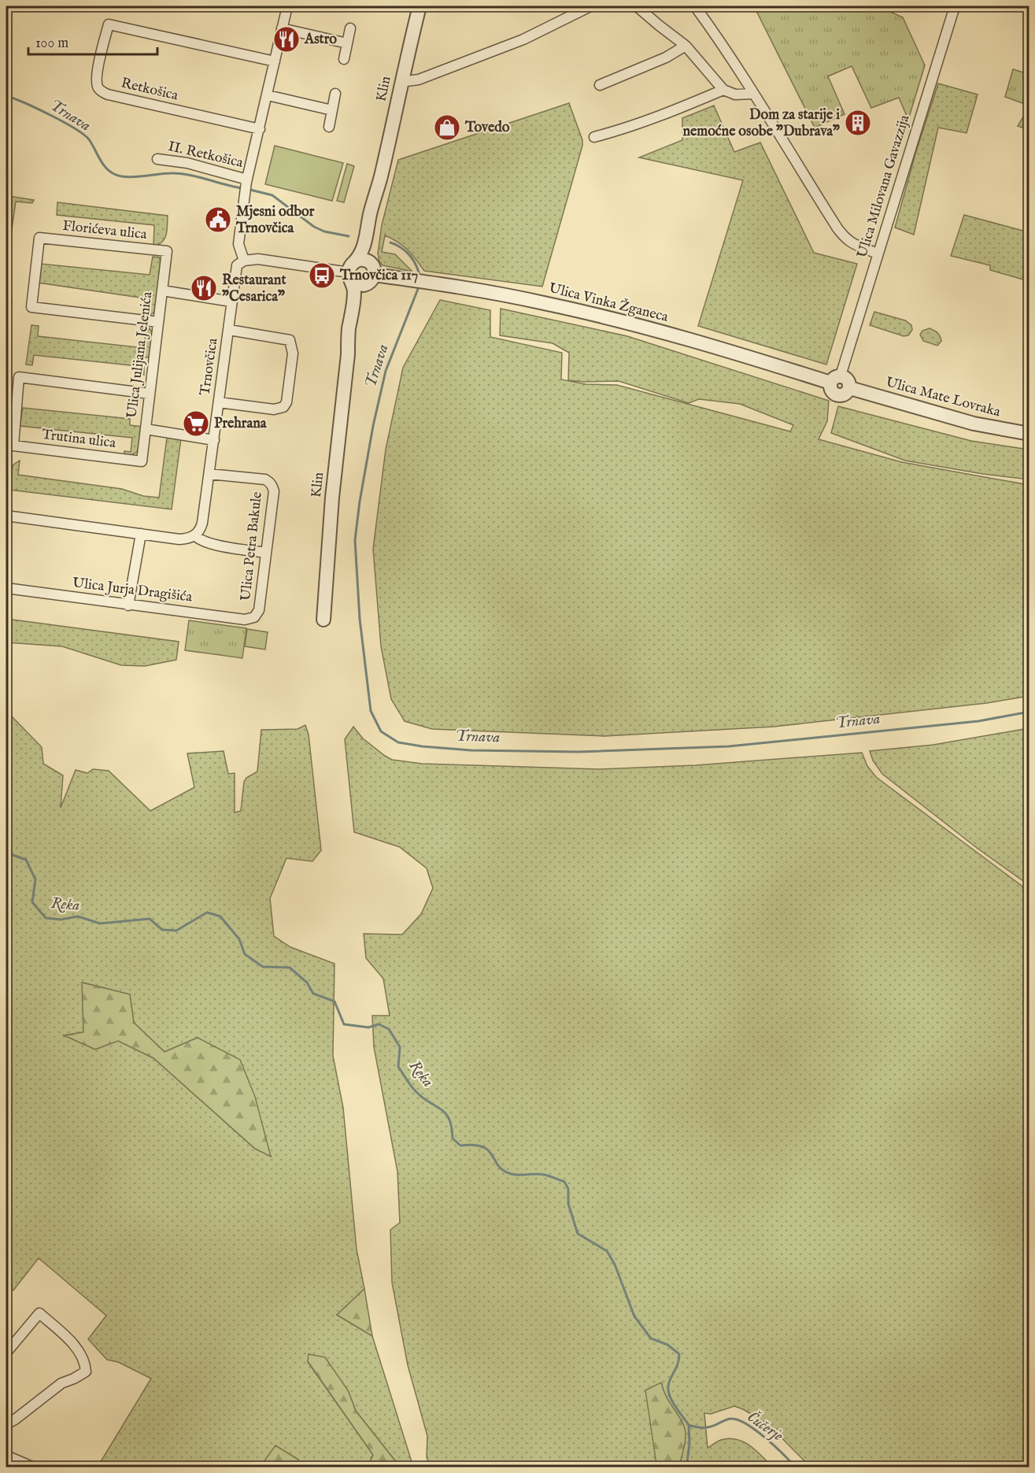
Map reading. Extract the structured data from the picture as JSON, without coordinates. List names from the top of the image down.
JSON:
{
  "streets": {
    "street": [
      "Klin",
      "Retkošica",
      "II. Retkošica",
      "Ulica Milovana Gavazzija",
      "Florićeva ulica",
      "Ulica Vinka Žganeca",
      "Ulica Julijana Jelenića",
      "Trnovčica",
      "Ulica Mate Lovraka",
      "Trutina ulica",
      "Ulica Petra Bakule",
      "Ulica Jurja Dragišića"
    ]
  },
  "crossings": [
    ["Klin", "Ulica Vinka Žganeca"],
    ["Ulica Milovana Gavazzija", "Ulica Vinka Žganeca"],
    ["Florićeva ulica", "Ulica Julijana Jelenića"],
    ["Ulica Vinka Žganeca", "Ulica Mate Lovraka"],
    ["Ulica Julijana Jelenića", "Trutina ulica"],
    ["Trnovčica", "Ulica Petra Bakule"],
    ["Ulica Petra Bakule", "Ulica Jurja Dragišića"]
  ],
  "water": ["Trnava", "Reka", "Čučerje"],
  "places": {
    "restaurant": ["Astro", "Restaurant \"Cesarica\""],
    "building": ["Dom za starije i nemoćne osobe \"Dubrava\""],
    "shop": ["Tovedo"],
    "public building": ["Mjesni odbor Trnovčica"],
    "bus stop": ["Trnovčica 117"],
    "supermarket": ["Prehrana"]
  },
  "scale_bar": "100 m"
}
